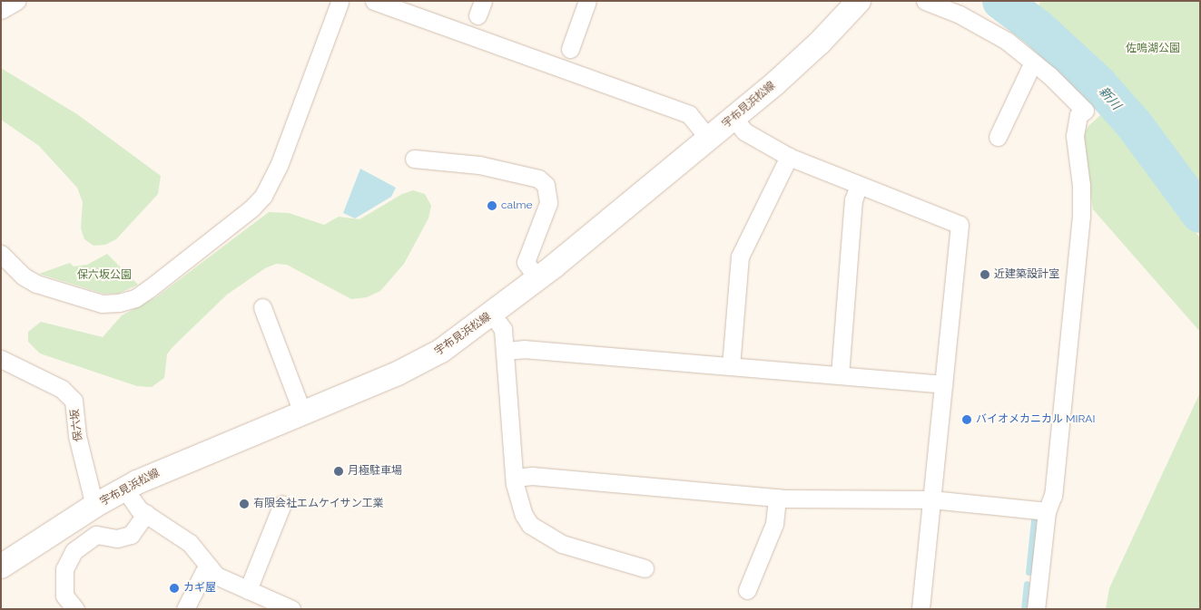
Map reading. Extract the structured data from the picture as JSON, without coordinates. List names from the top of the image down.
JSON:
{
  "streets": {
    "main road": ["宇布見浜松線"],
    "street": ["保六坂"]
  },
  "crossings": [
    ["宇布見浜松線", "保六坂"]
  ],
  "water": ["新川"],
  "parks": ["佐鳴湖公園", "保六坂公園"],
  "places": [
    "calme",
    "近建築設計室",
    "バイオメカニカル MIRAI",
    "月極駐車場",
    "有限会社エムケイサン工業",
    "カギ屋"
  ]
}
